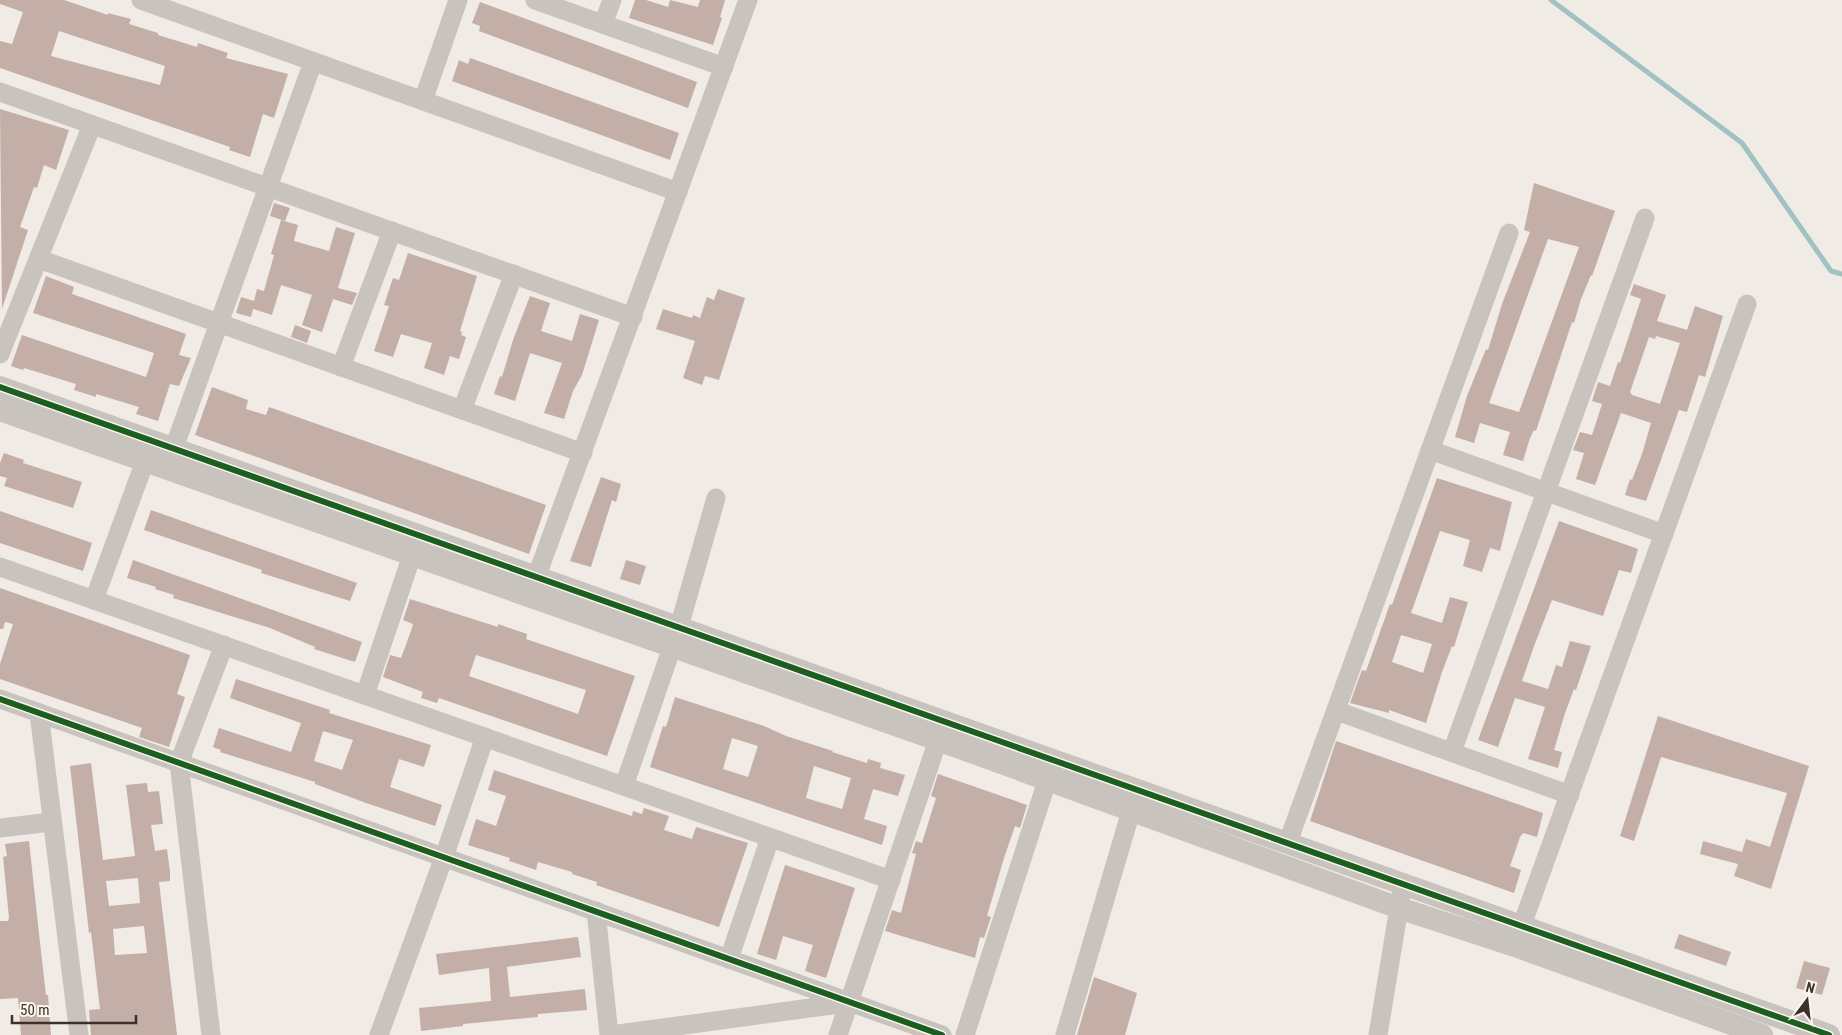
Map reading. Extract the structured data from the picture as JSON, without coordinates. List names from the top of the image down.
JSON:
{
  "scale_bar": "50 m",
  "north": "top"
}
